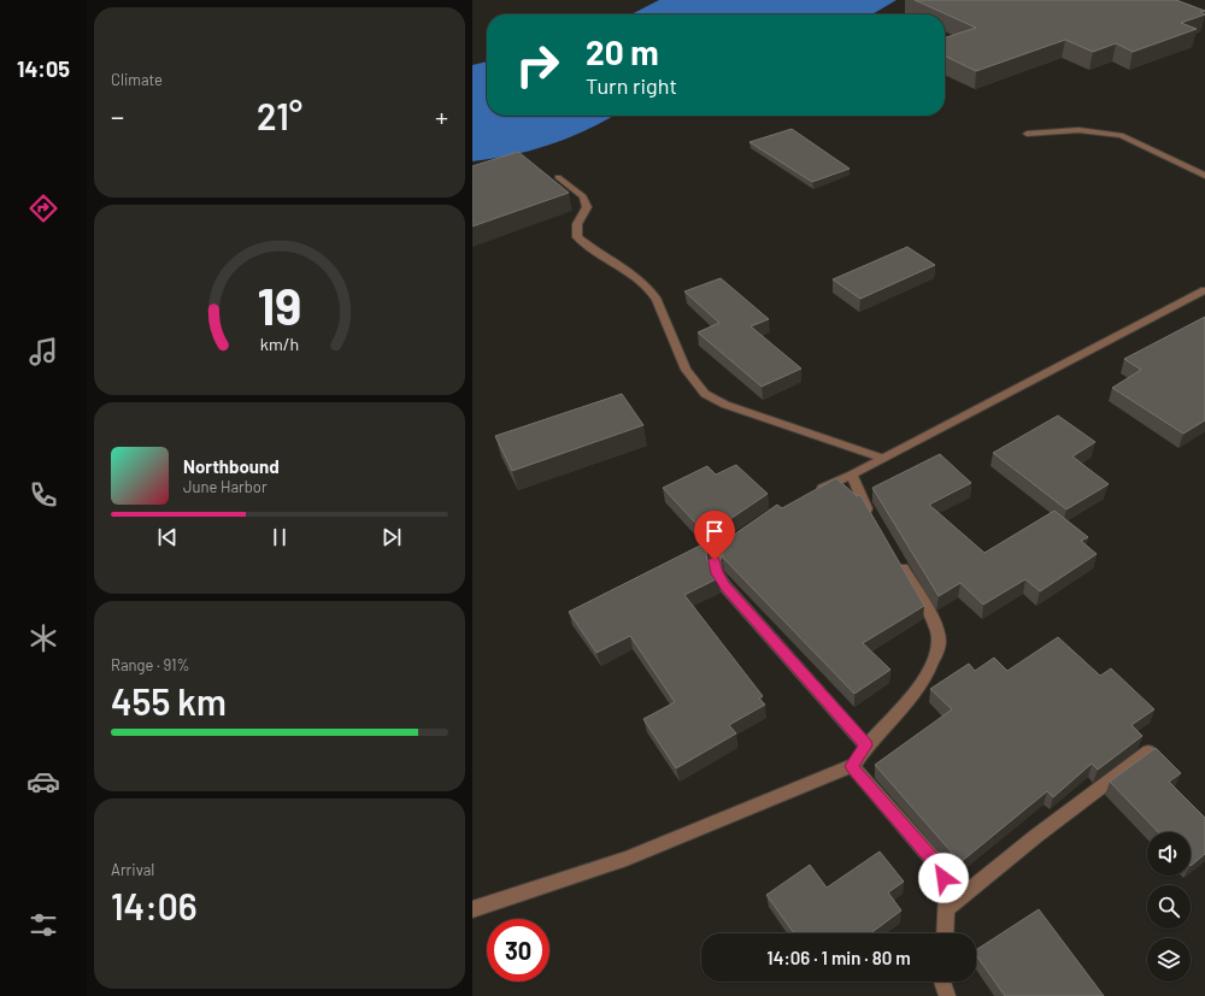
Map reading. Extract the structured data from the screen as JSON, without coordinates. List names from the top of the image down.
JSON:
{
  "page": {
    "tabs": "14:05",
    "tile": [
      "Climate",
      ["Range · 91%", "455 km"],
      ["Arrival", "14:06"]
    ],
    "turn": ["20 m", "Turn right"],
    "heat": ["−", "21°", "+"],
    "song": ["Northbound", "June Harbor"],
    "limit": "30",
    "trip": "14:06 · 1 min · 80 m",
    "gauge": ["19", "km/h"]
  }
}
